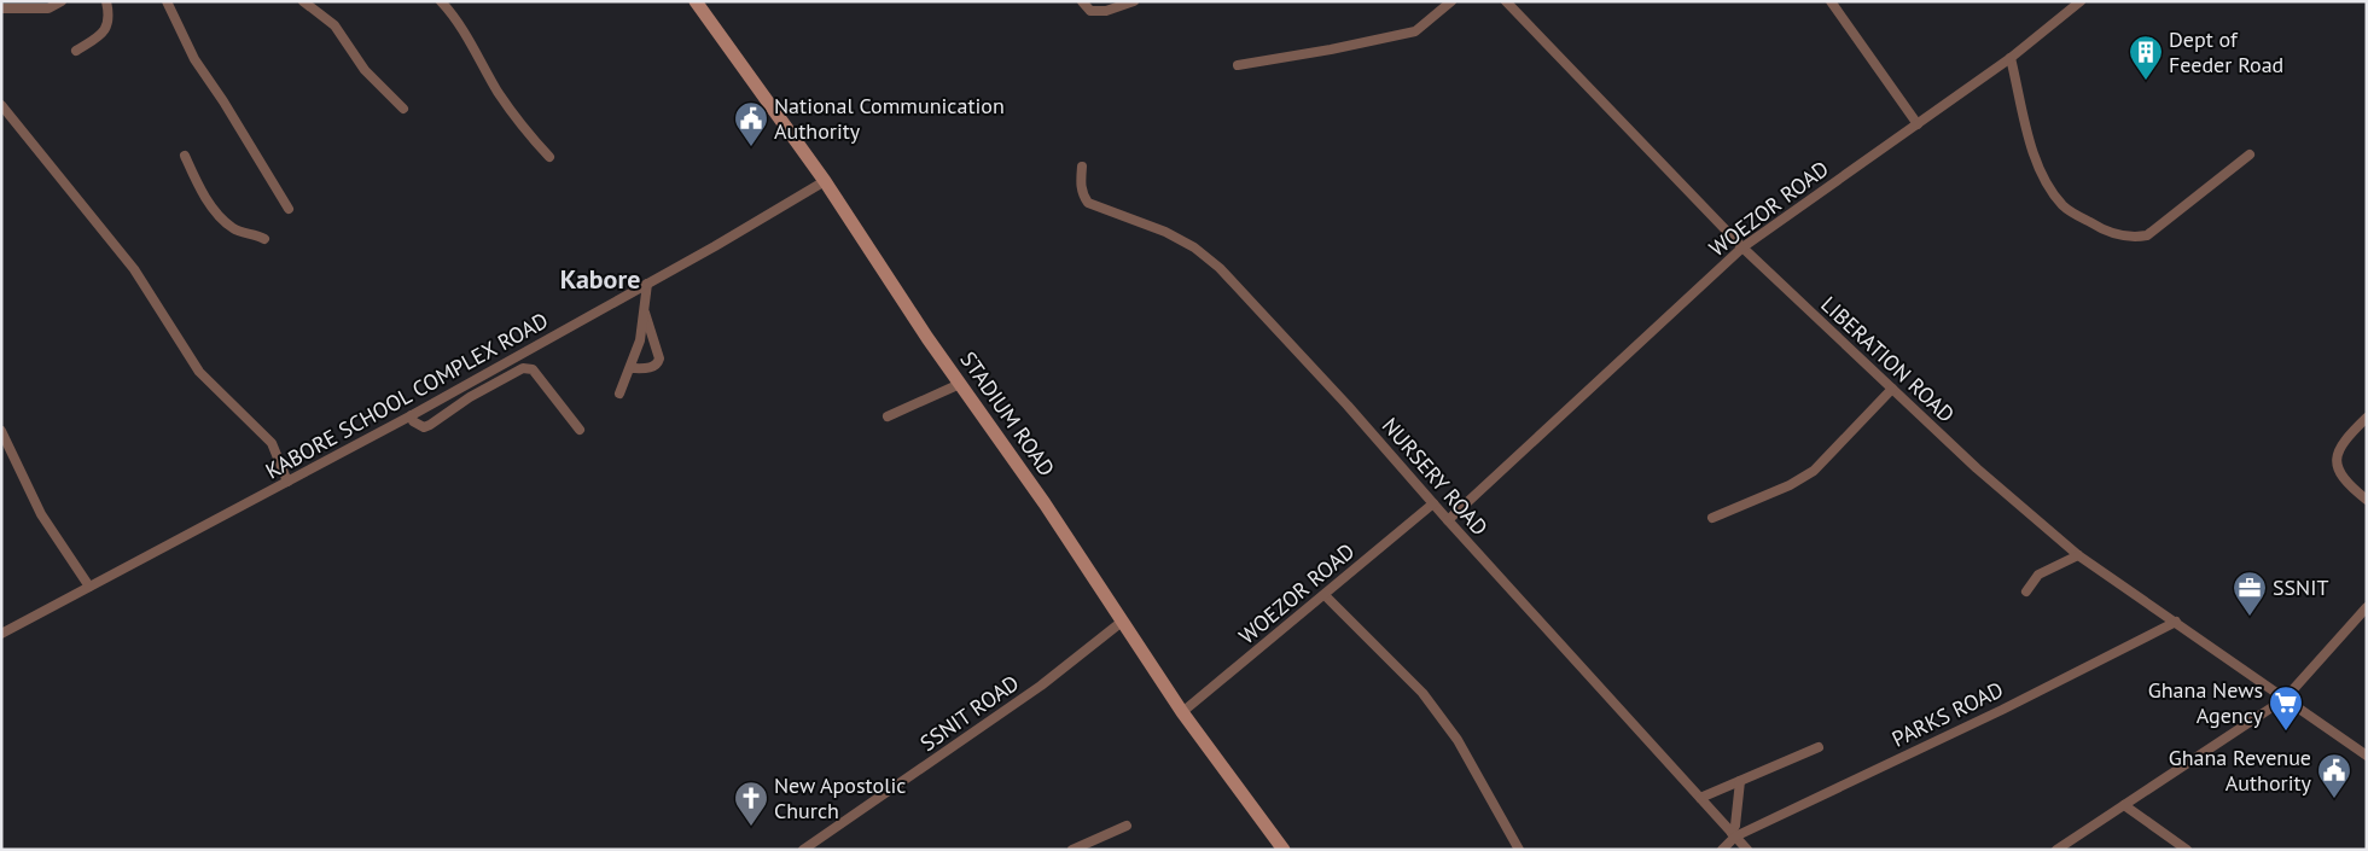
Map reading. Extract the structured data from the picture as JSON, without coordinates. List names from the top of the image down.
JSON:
{
  "streets": {
    "main road": ["STADIUM ROAD"],
    "street": [
      "WOEZOR ROAD",
      "LIBERATION ROAD",
      "KABORE SCHOOL COMPLEX ROAD",
      "NURSERY ROAD",
      "SSNIT ROAD",
      "PARKS ROAD"
    ]
  },
  "crossings": [
    ["WOEZOR ROAD", "LIBERATION ROAD"],
    ["WOEZOR ROAD", "STADIUM ROAD"],
    ["WOEZOR ROAD", "NURSERY ROAD"],
    ["LIBERATION ROAD", "PARKS ROAD"],
    ["KABORE SCHOOL COMPLEX ROAD", "STADIUM ROAD"],
    ["STADIUM ROAD", "SSNIT ROAD"],
    ["NURSERY ROAD", "PARKS ROAD"]
  ],
  "districts": ["Kabore"],
  "places": {
    "building": ["Dept of Feeder Road"],
    "public building": ["National Communication Authority", "Ghana Revenue Authority"],
    "office": ["SSNIT"],
    "supermarket": ["Ghana News Agency"],
    "church": ["New Apostolic Church"]
  }
}
